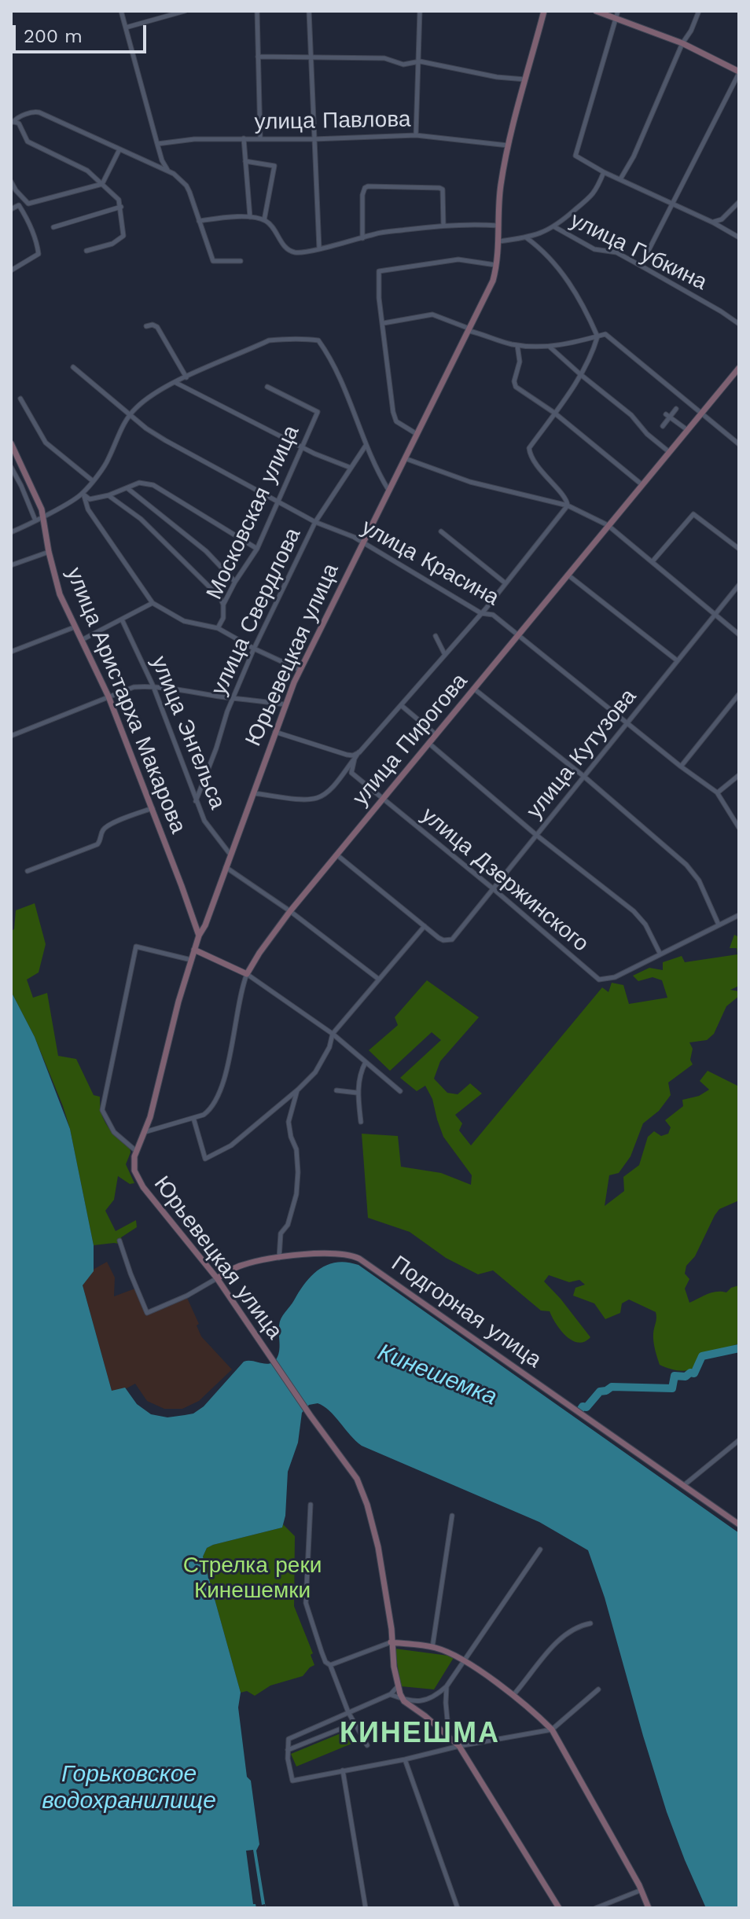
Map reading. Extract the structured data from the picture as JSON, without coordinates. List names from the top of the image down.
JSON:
{
  "streets": {
    "street": [
      "улица Павлова",
      "улица Губкина",
      "Московская улица",
      "улица Красина",
      "улица Свердлова",
      "Юрьевецкая улица",
      "улица Аристарха Макарова",
      "улица Энгельса",
      "улица Пирогова",
      "улица Кутузова",
      "улица Дзержинского",
      "Подгорная улица"
    ]
  },
  "crossings": [
    ["улица Павлова", "Юрьевецкая улица"],
    ["Московская улица", "улица Красина"],
    ["улица Красина", "улица Свердлова"],
    ["улица Красина", "Юрьевецкая улица"],
    ["улица Красина", "улица Пирогова"],
    ["улица Красина", "улица Кутузова"],
    ["улица Свердлова", "улица Энгельса"],
    ["Юрьевецкая улица", "улица Аристарха Макарова"],
    ["Юрьевецкая улица", "улица Энгельса"],
    ["Юрьевецкая улица", "улица Пирогова"],
    ["Юрьевецкая улица", "Подгорная улица"],
    ["улица Пирогова", "улица Дзержинского"],
    ["улица Кутузова", "улица Дзержинского"]
  ],
  "districts": ["КИНЕШМА"],
  "water": ["Кинешемка", "Горьковское водохранилище"],
  "parks": ["Стрелка реки Кинешемки"],
  "scale_bar": "200 m"
}
